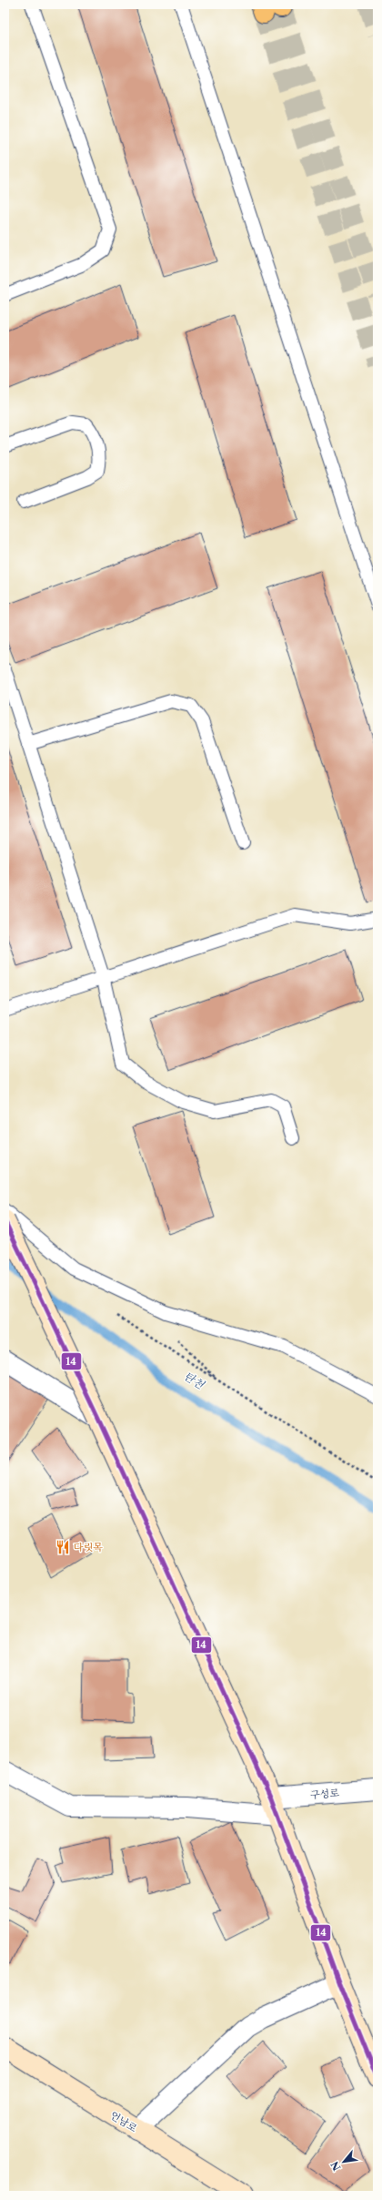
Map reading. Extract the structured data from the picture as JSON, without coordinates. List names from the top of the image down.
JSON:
{
  "streets": {
    "main road": ["언남로"],
    "street": ["구성로"]
  },
  "water": ["탄천"],
  "places": {
    "restaurant": ["다릿목"]
  },
  "lines": ["transit line 14"],
  "north": "bottom left"
}
